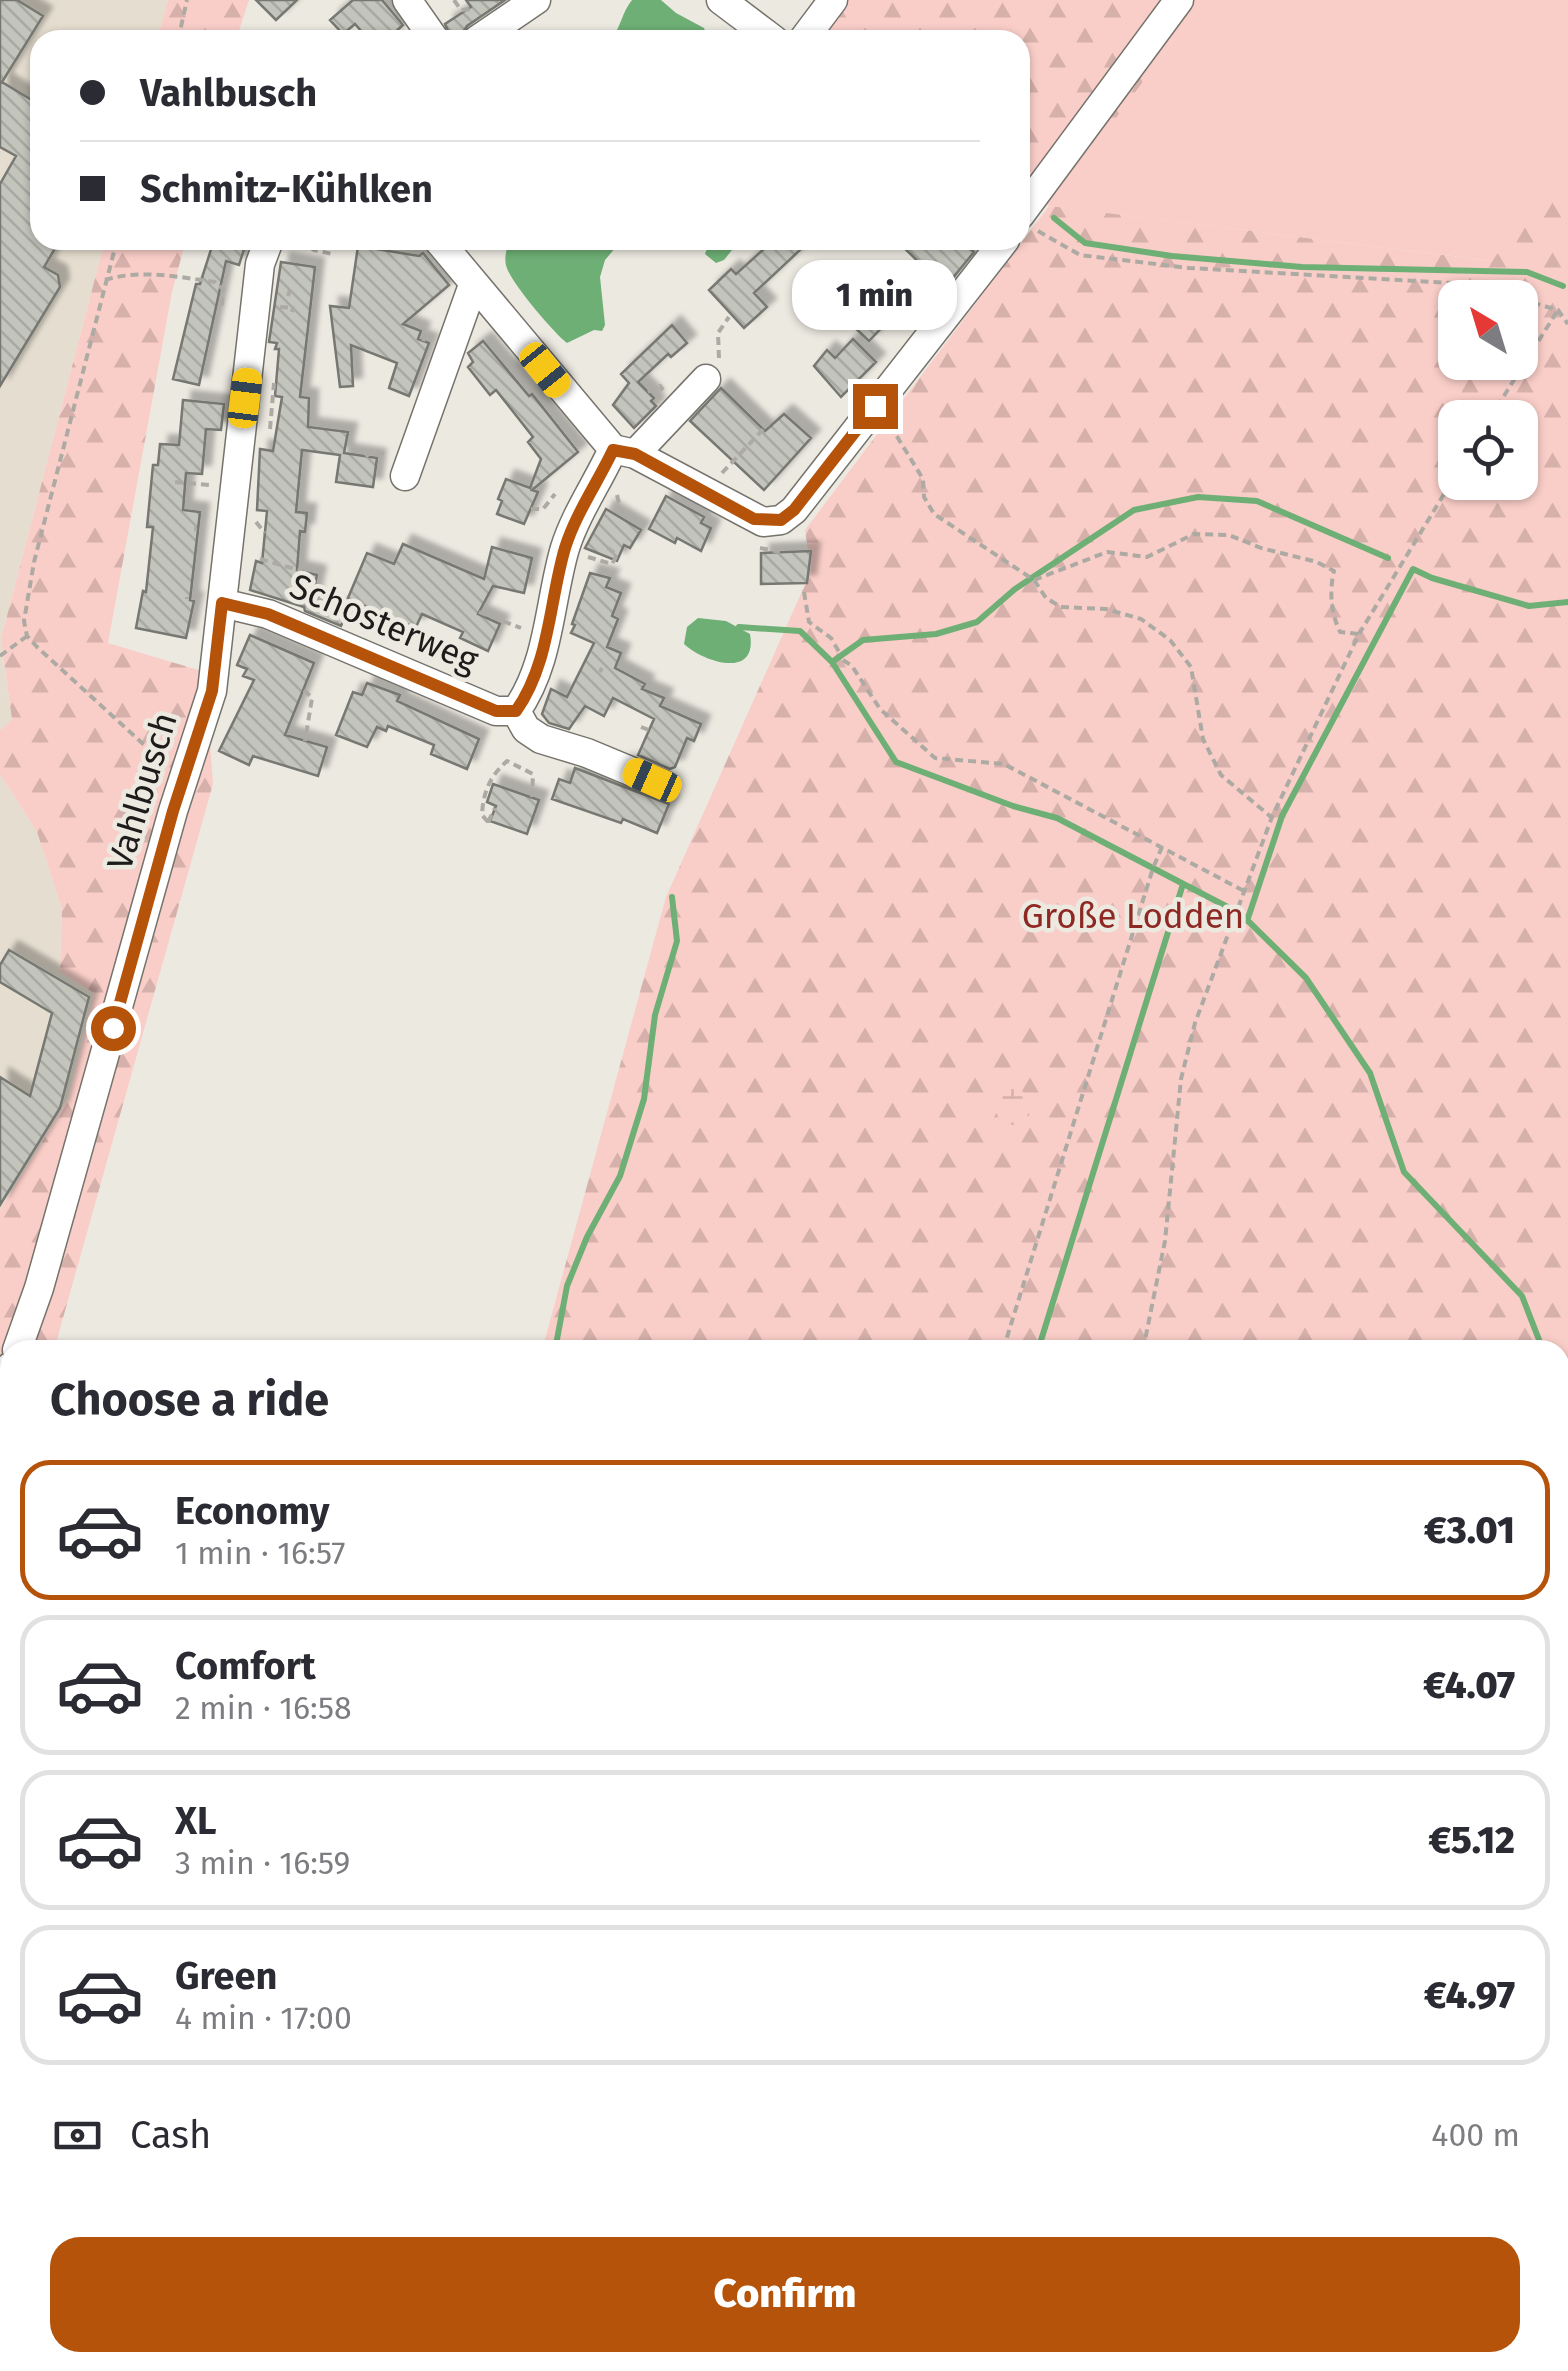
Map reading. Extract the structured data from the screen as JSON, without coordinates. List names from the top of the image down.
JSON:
{
  "streets": {
    "street": ["Schosterweg", "Vahlbusch"]
  },
  "crossings": [
    ["Schosterweg", "Vahlbusch"]
  ],
  "parks": ["Große Lodden"],
  "north": "top left",
  "page": {
    "banner": ["Vahlbusch", "Schmitz-Kühlken"],
    "bubble": "1 min",
    "heading": "Choose a ride",
    "list": [
      {
        "name": "Economy",
        "note": "1 min · 16:57",
        "value": "€3.01"
      },
      {
        "name": "Comfort",
        "note": "2 min · 16:58",
        "value": "€4.07"
      },
      {
        "name": "XL",
        "note": "3 min · 16:59",
        "value": "€5.12"
      },
      {
        "name": "Green",
        "note": "4 min · 17:00",
        "value": "€4.97"
      }
    ],
    "pay": ["Cash", "400 m"],
    "buttons": "Confirm"
  }
}
